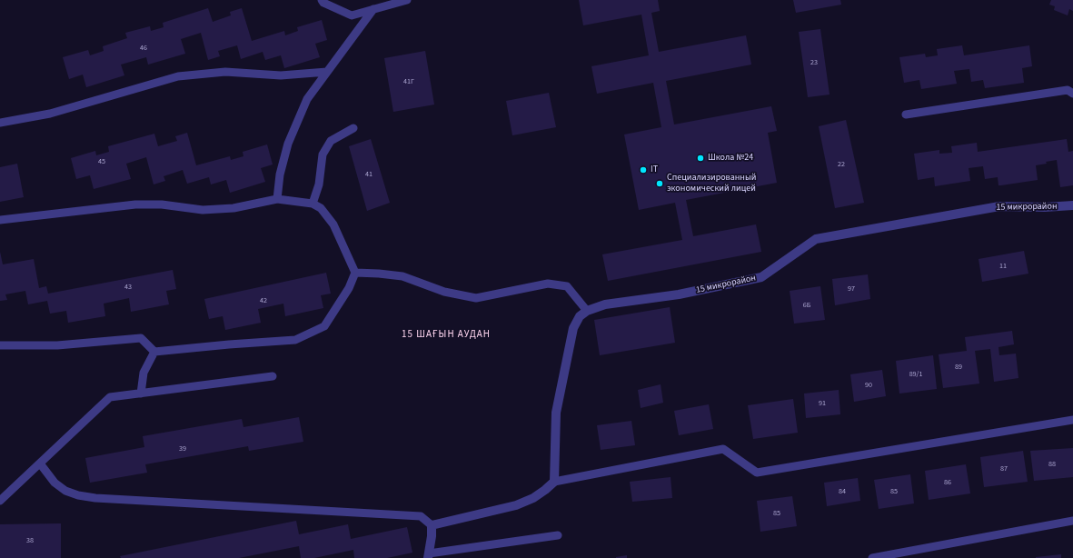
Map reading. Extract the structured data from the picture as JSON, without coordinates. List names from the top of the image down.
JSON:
{
  "streets": {
    "street": ["15 микрорайон"]
  },
  "districts": ["15 ШАҒЫН АУДАН"],
  "places": ["Школа №24", "IT", "Специализированный экономический лицей"],
  "house_numbers": [
    "46",
    "23",
    "41Г",
    "45",
    "22",
    "41",
    "11",
    "43",
    "97",
    "42",
    "6Б",
    "89",
    "89/1",
    "90",
    "91",
    "39",
    "88",
    "87",
    "86",
    "84",
    "85",
    "85",
    "38"
  ]
}
